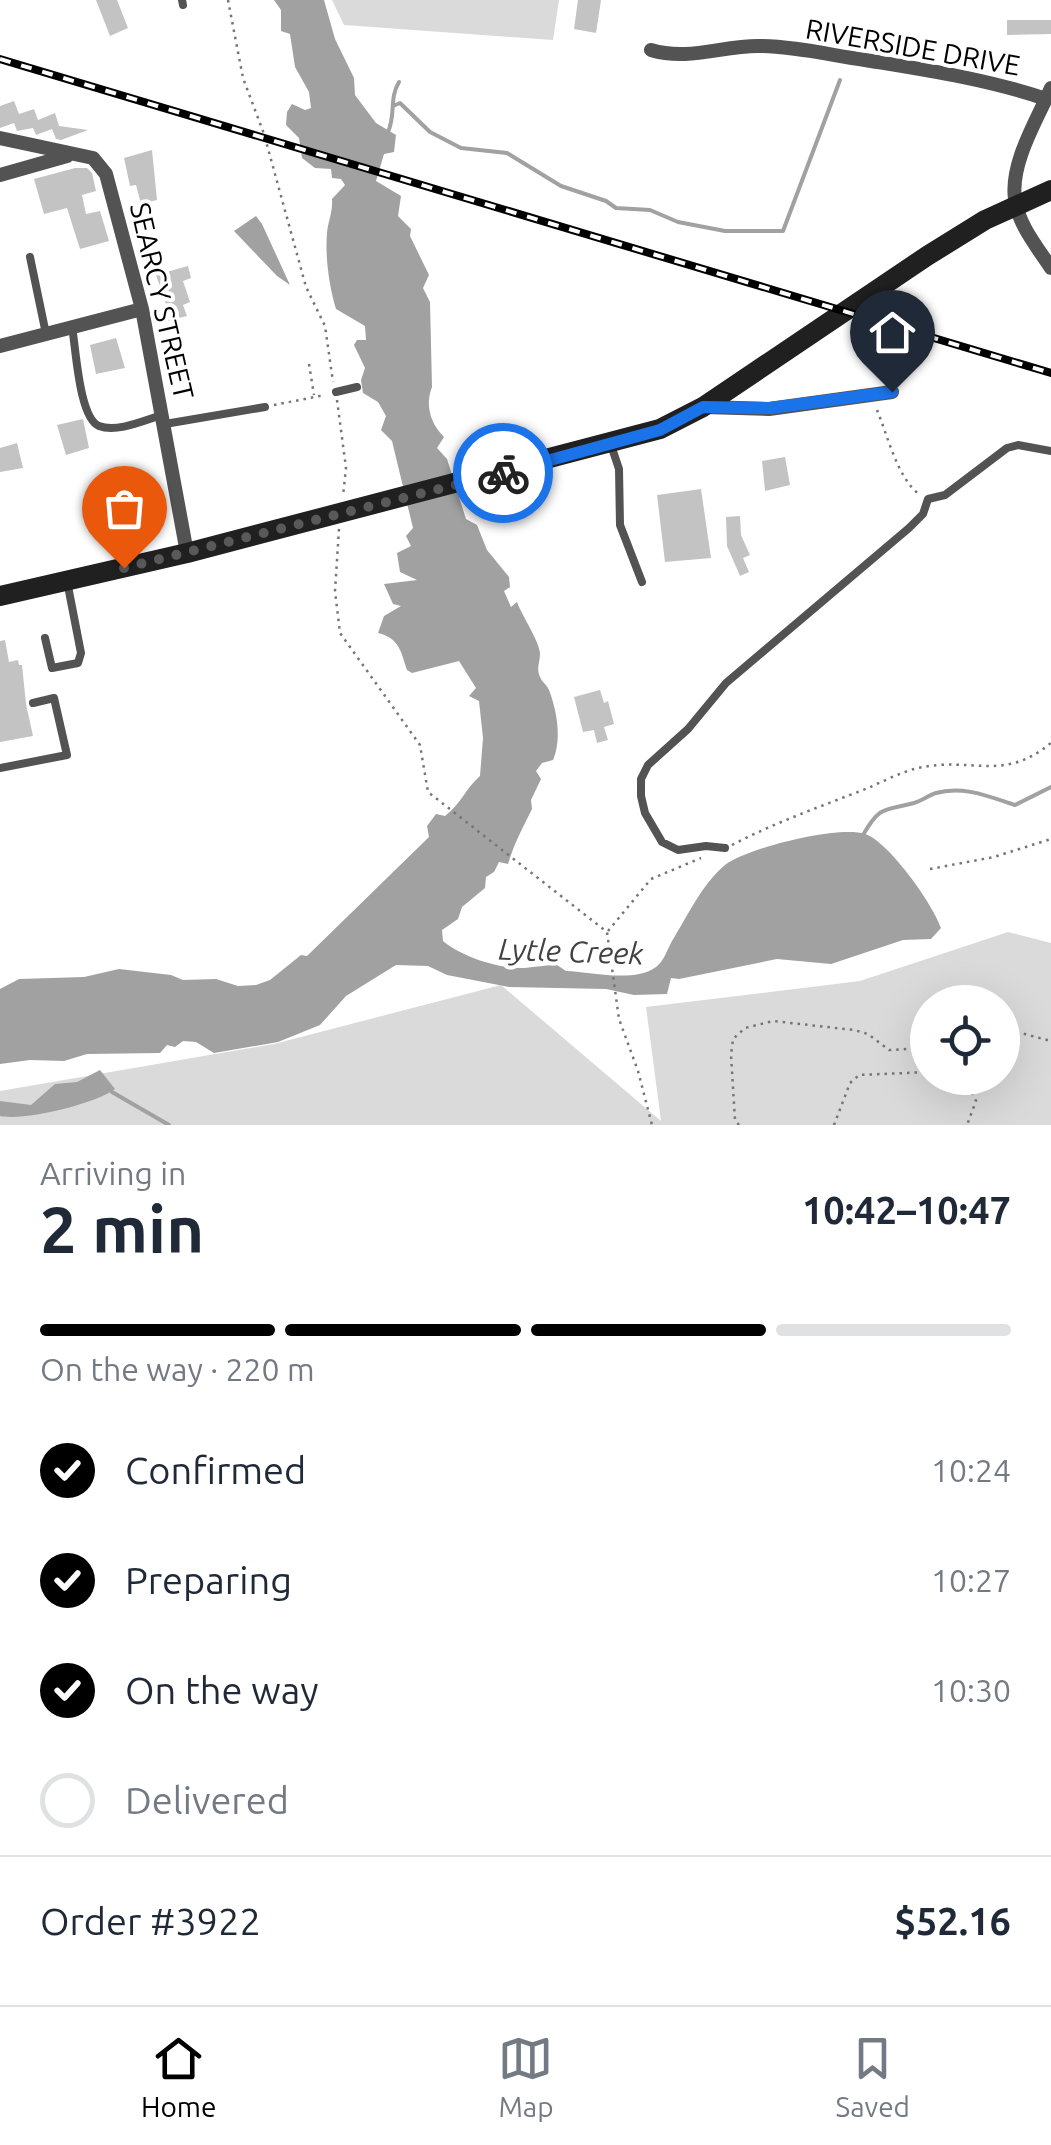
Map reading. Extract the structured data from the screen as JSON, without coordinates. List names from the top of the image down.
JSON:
{
  "streets": {
    "street": ["RIVERSIDE DRIVE", "SEARCY STREET"]
  },
  "water": ["Lytle Creek"],
  "page": {
    "heading": ["2 min", "Arriving in", "10:42–10:47"],
    "panel": ["Order #3922", "$52.16"],
    "bar": "On the way · 220 m",
    "list": [
      ["Confirmed", "10:24"],
      ["Preparing", "10:27"],
      ["On the way", "10:30"],
      "Delivered"
    ],
    "tabs": ["Home", "Map", "Saved"]
  }
}
